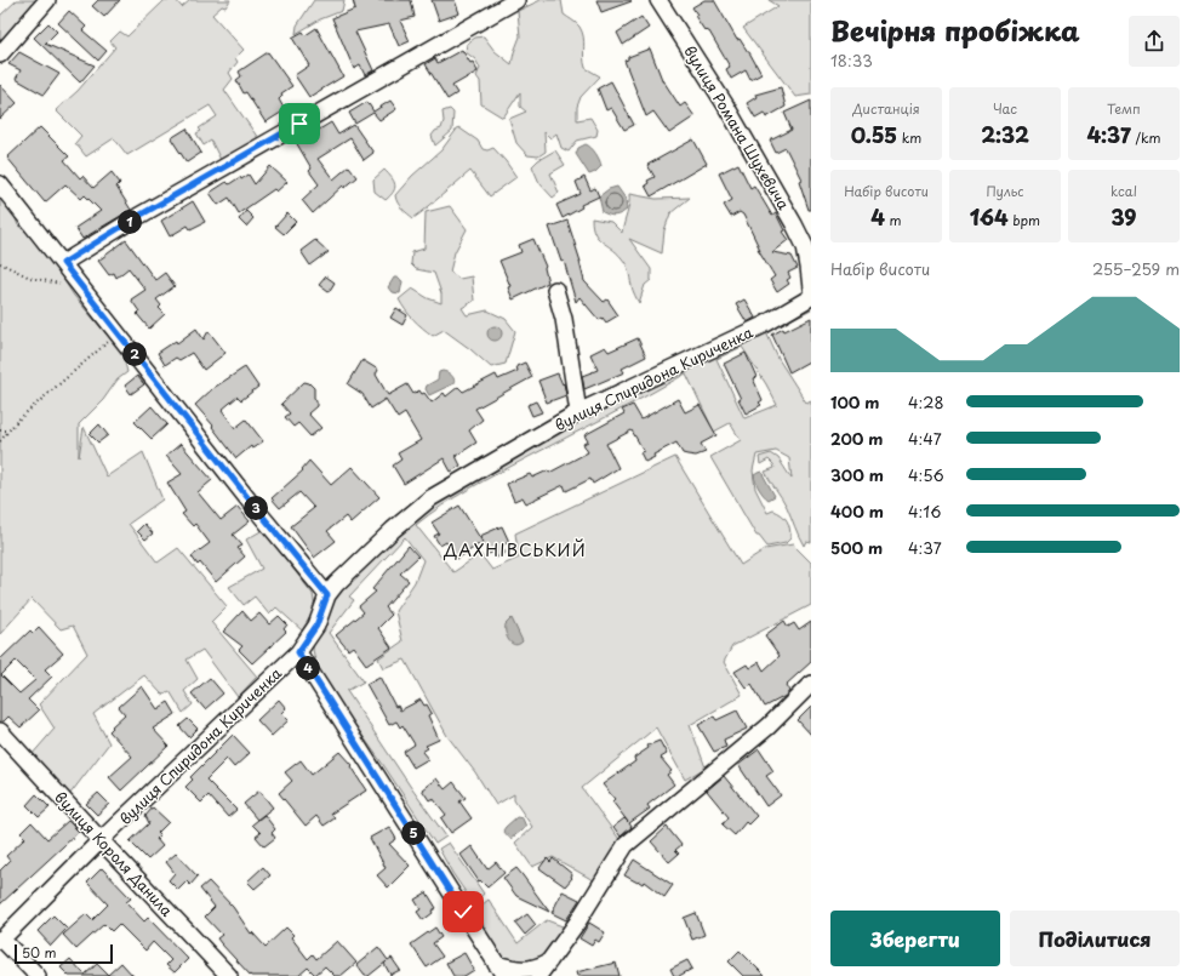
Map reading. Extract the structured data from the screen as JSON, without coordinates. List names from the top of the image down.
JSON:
{
  "streets": {
    "street": ["вулиця Романа Шухевича", "вулиця Спиридона Кириченка", "вулиця Короля Данила"]
  },
  "crossings": [
    ["вулиця Спиридона Кириченка", "вулиця Короля Данила"]
  ],
  "districts": ["ДАХНІВСЬКИЙ"],
  "scale_bar": "50 m",
  "page": {
    "heading": ["Вечірня пробіжка", "18:33"],
    "stats": [
      ["Дистанція", "0.55 km"],
      ["Час", "2:32"],
      ["Темп", "4:37 /km"],
      ["Набір висоти", "4 m"],
      ["Пульс", "164 bpm"],
      ["kcal", "39"]
    ],
    "pins": [
      "1",
      "2",
      "3",
      "4",
      "5"
    ],
    "chart": ["Набір висоти", "255–259 m"],
    "list": [
      {
        "name": "100 m",
        "note": "4:28"
      },
      {
        "name": "200 m",
        "note": "4:47"
      },
      {
        "name": "300 m",
        "note": "4:56"
      },
      {
        "name": "400 m",
        "note": "4:16"
      },
      {
        "name": "500 m",
        "note": "4:37"
      }
    ],
    "buttons": ["Зберегти", "Поділитися"],
    "scale": "50 m"
  }
}
